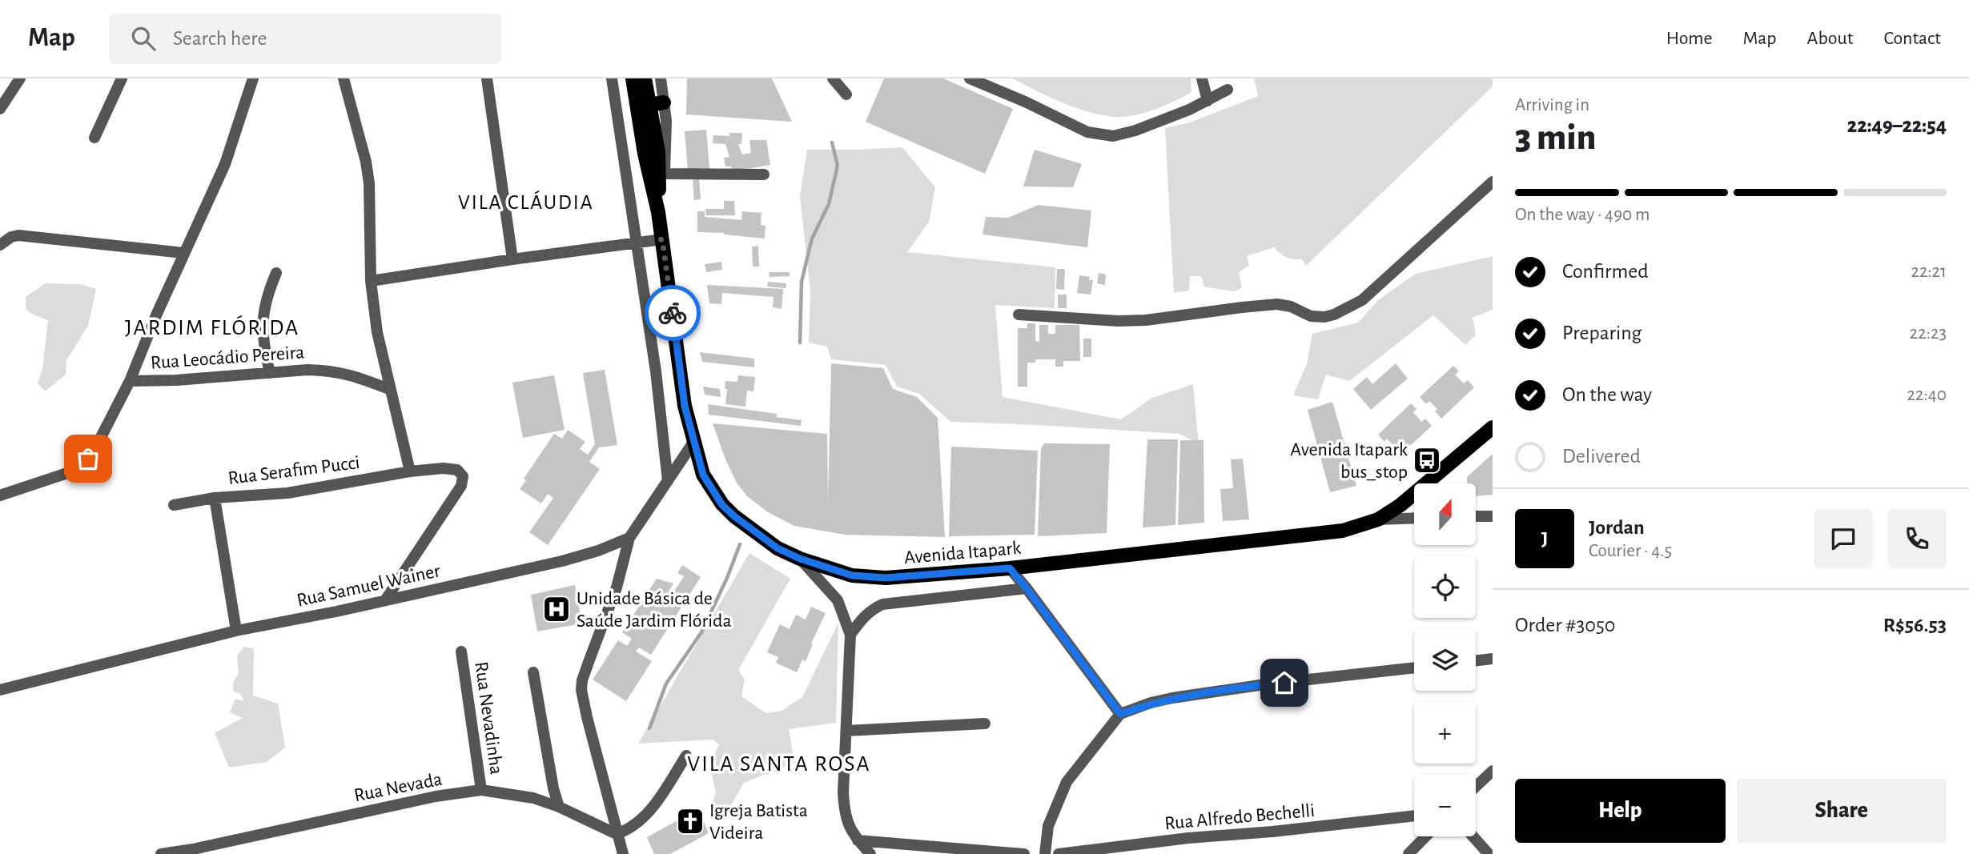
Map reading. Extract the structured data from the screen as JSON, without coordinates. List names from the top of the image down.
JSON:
{
  "streets": {
    "main road": ["Avenida Itapark"],
    "street": [
      "Rua Leocádio Pereira",
      "Rua Serafim Pucci",
      "Rua Samuel Wainer",
      "Rua Nevadinha",
      "Rua Nevada",
      "Rua Alfredo Bechelli"
    ]
  },
  "crossings": [
    ["Rua Serafim Pucci", "Rua Samuel Wainer"],
    ["Rua Nevadinha", "Rua Nevada"]
  ],
  "districts": ["VILA CLÁUDIA", "JARDIM FLÓRIDA", "VILA SANTA ROSA"],
  "places": {
    "bus stop": ["Avenida Itapark bus_stop"],
    "hospital": ["Unidade Básica de Saúde Jardim Flórida"],
    "church": ["Igreja Batista Videira"]
  },
  "north": "top",
  "page": {
    "header": "Map",
    "search": "Search here",
    "nav": [
      "Home",
      "Map",
      "About",
      "Contact"
    ],
    "heading": ["3 min", "Arriving in", "22:49–22:54"],
    "panel": [
      "Jordan",
      "Courier · 4.5",
      "Order #3050",
      "R$56.53"
    ],
    "bar": "On the way · 490 m",
    "list": [
      ["Confirmed", "22:21"],
      ["Preparing", "22:23"],
      ["On the way", "22:40"],
      "Delivered"
    ],
    "map_buttons": ["+", "−"],
    "round": "J",
    "buttons": ["Help", "Share"]
  }
}
